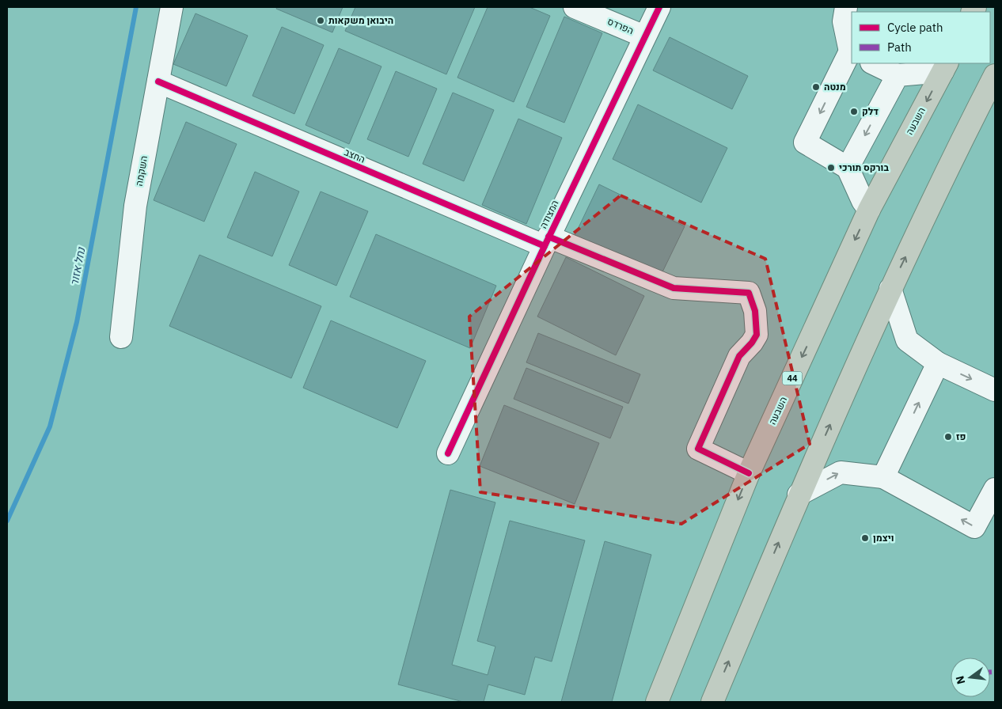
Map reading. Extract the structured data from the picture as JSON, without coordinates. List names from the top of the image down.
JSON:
{
  "streets": {
    "highway": ["השבעה", "44"],
    "street": [
      "הפרדס",
      "החצב",
      "השקמה",
      "המצודה"
    ]
  },
  "crossings": [
    ["הפרדס", "המצודה"],
    ["השבעה", "החצב"],
    ["החצב", "השקמה"],
    ["החצב", "המצודה"]
  ],
  "water": ["נחל אזור"],
  "places": [
    "היבואן משקאות",
    "מנטה",
    "דלק",
    "בורקס תורכי",
    "פז",
    "ויצמן"
  ],
  "legend": ["Cycle path", "Path"],
  "north": "left"
}
